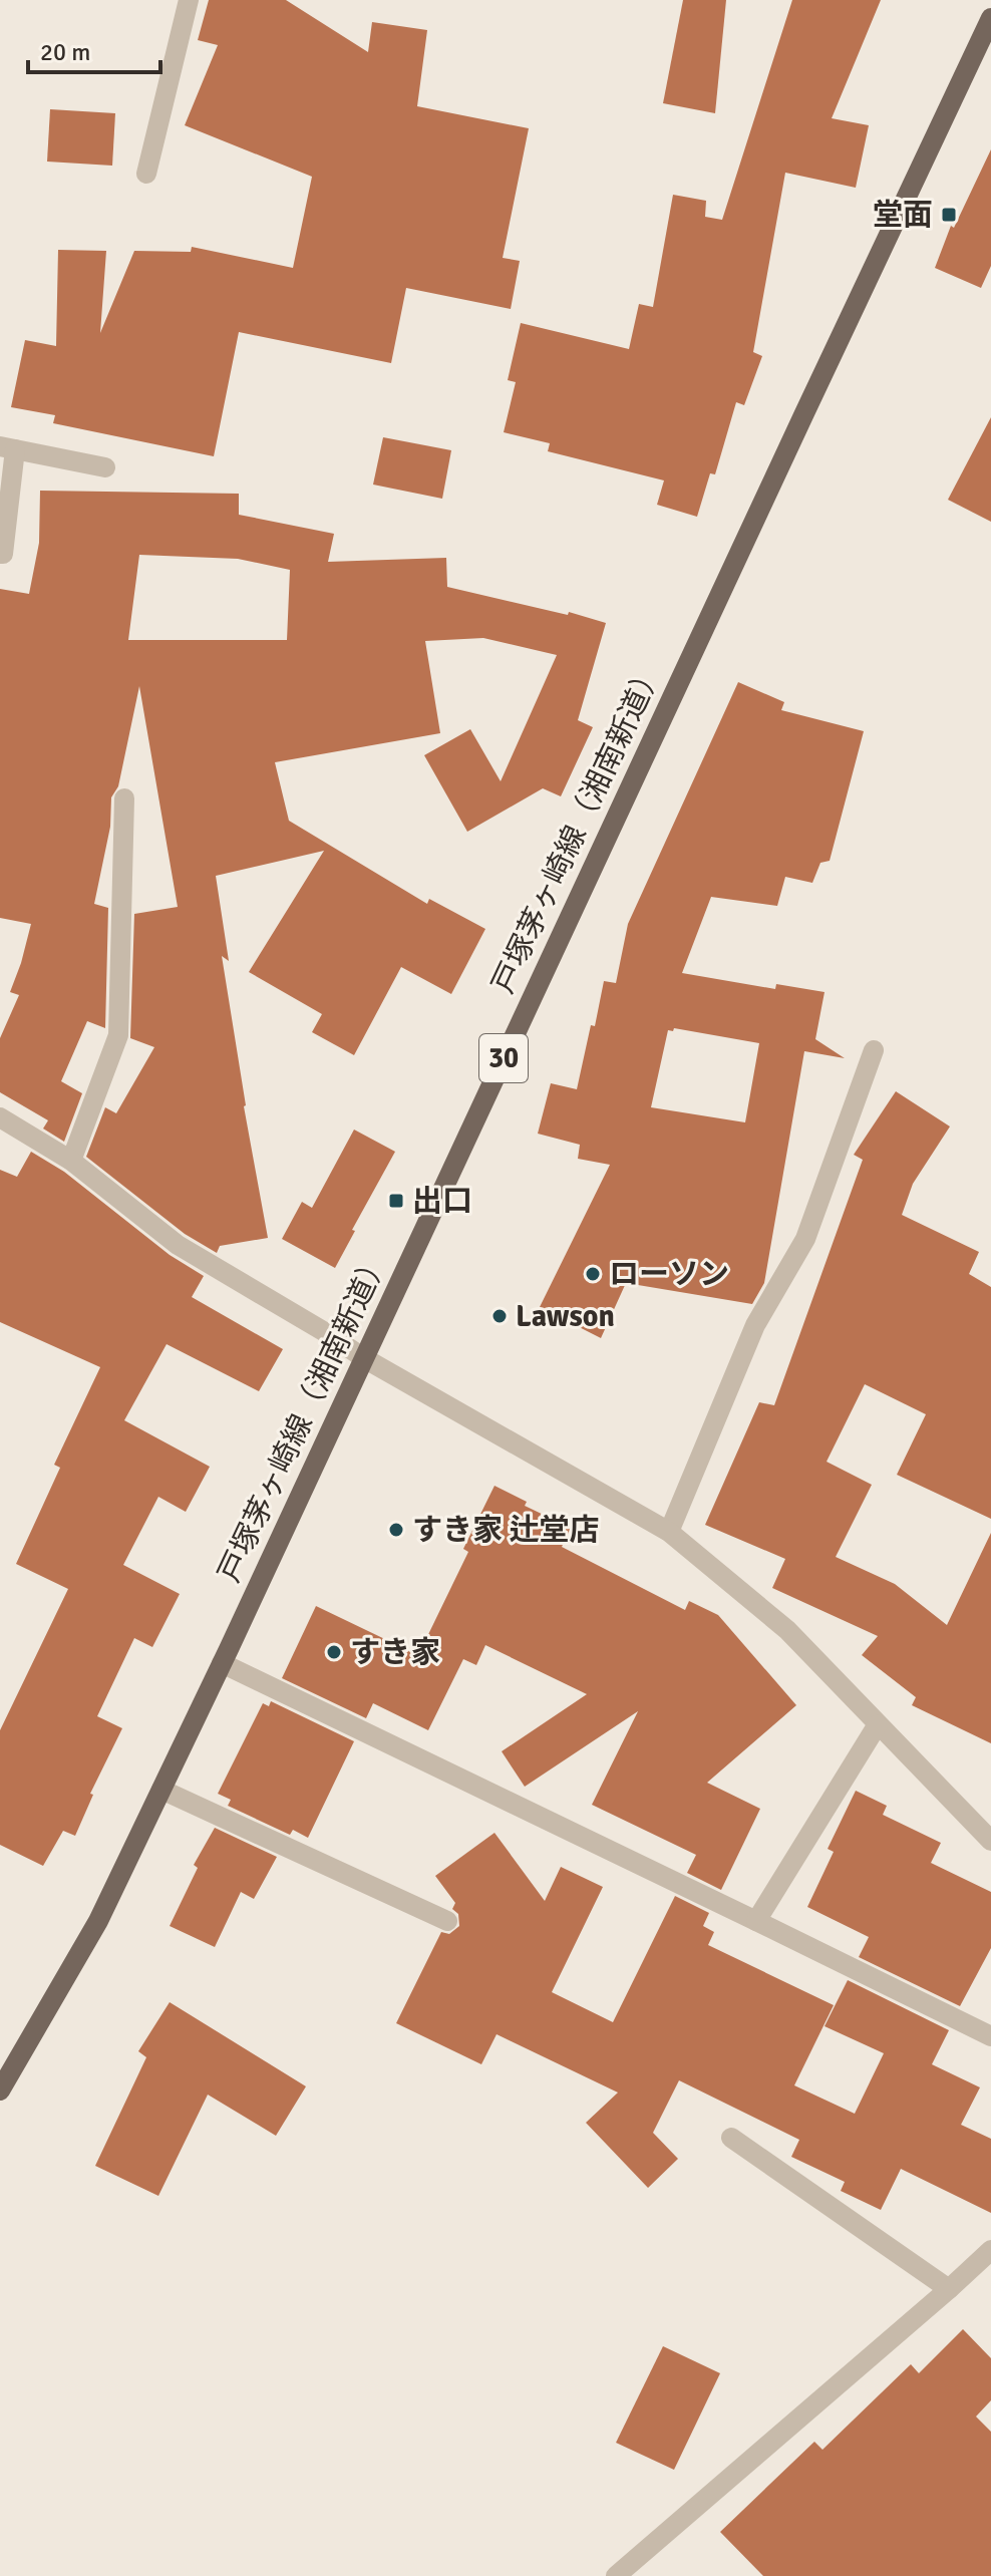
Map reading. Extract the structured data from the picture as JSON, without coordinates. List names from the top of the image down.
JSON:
{
  "streets": {
    "main road": ["戸塚茅ヶ崎線（湘南新道）", "30"]
  },
  "places": {
    "transit": ["堂面", "出口"],
    "other": [
      "ローソン",
      "Lawson",
      "すき家 辻堂店",
      "すき家"
    ]
  },
  "scale_bar": "20 m"
}
